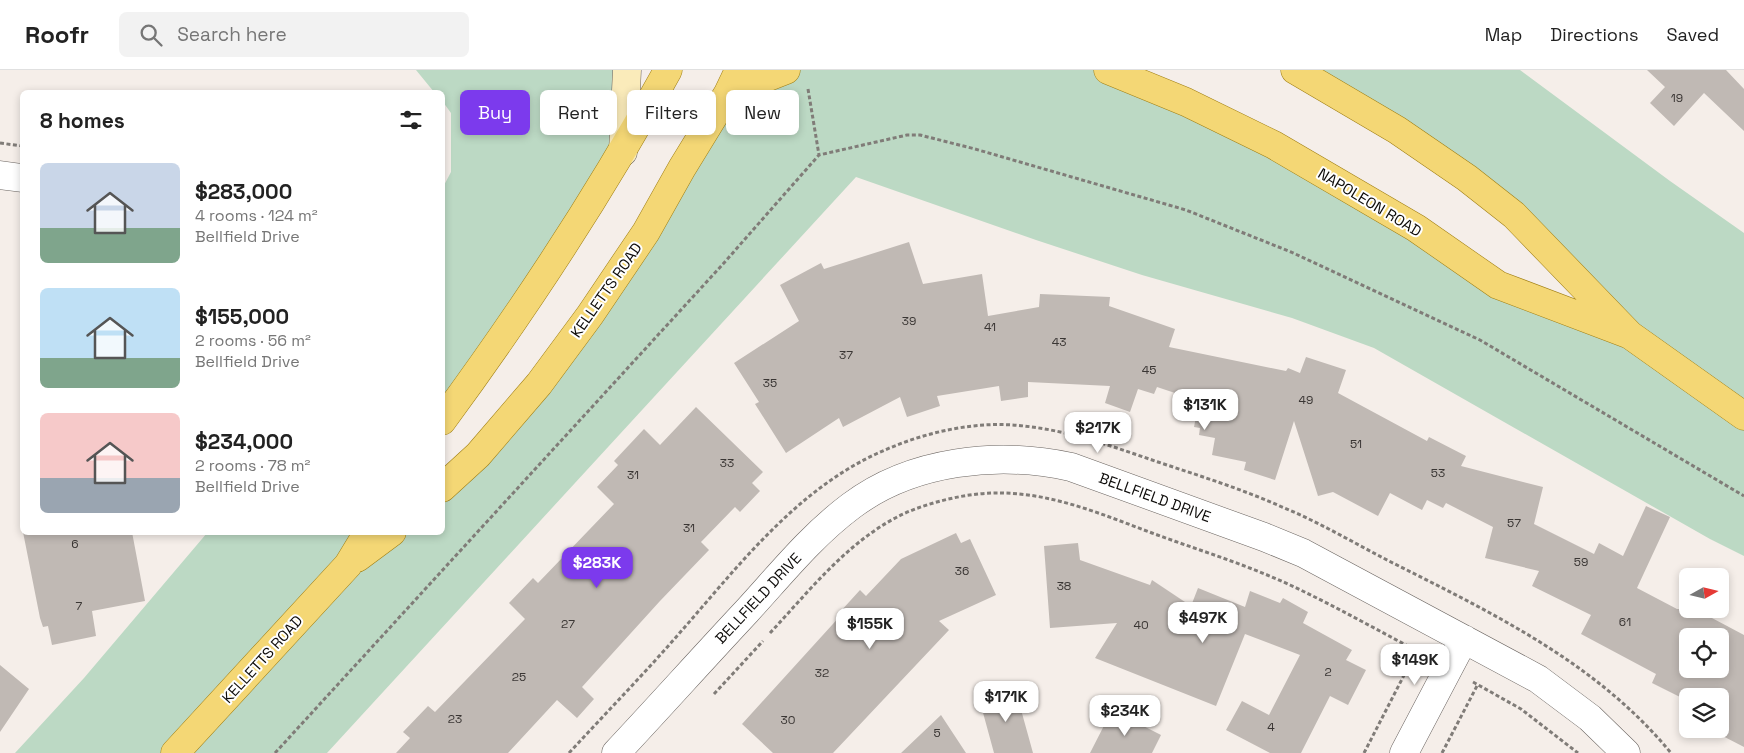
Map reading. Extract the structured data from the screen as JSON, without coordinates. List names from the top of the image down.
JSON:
{
  "streets": {
    "main road": ["NAPOLEON ROAD", "KELLETTS ROAD"],
    "street": ["BELLFIELD DRIVE"]
  },
  "house_numbers": [
    "19",
    "39",
    "41",
    "43",
    "37",
    "45",
    "35",
    "49",
    "51",
    "33",
    "53",
    "31",
    "57",
    "31",
    "6",
    "59",
    "36",
    "38",
    "7",
    "61",
    "27",
    "40",
    "2",
    "32",
    "25",
    "23",
    "30",
    "4",
    "5"
  ],
  "north": "right",
  "page": {
    "header": "Roofr",
    "search": "Search here",
    "nav": ["Map", "Directions", "Saved"],
    "chip": [
      "Buy",
      "Rent",
      "Filters",
      "New"
    ],
    "heading": "8 homes",
    "list": [
      {
        "name": "$283,000",
        "note": "4 rooms · 124 m² · Bellfield Drive"
      },
      {
        "name": "$155,000",
        "note": "2 rooms · 56 m² · Bellfield Drive"
      },
      {
        "name": "$234,000",
        "note": "2 rooms · 78 m² · Bellfield Drive"
      }
    ],
    "price": [
      "$131K",
      "$217K",
      "$283K",
      "$497K",
      "$155K",
      "$149K",
      "$171K",
      "$234K"
    ]
  }
}
